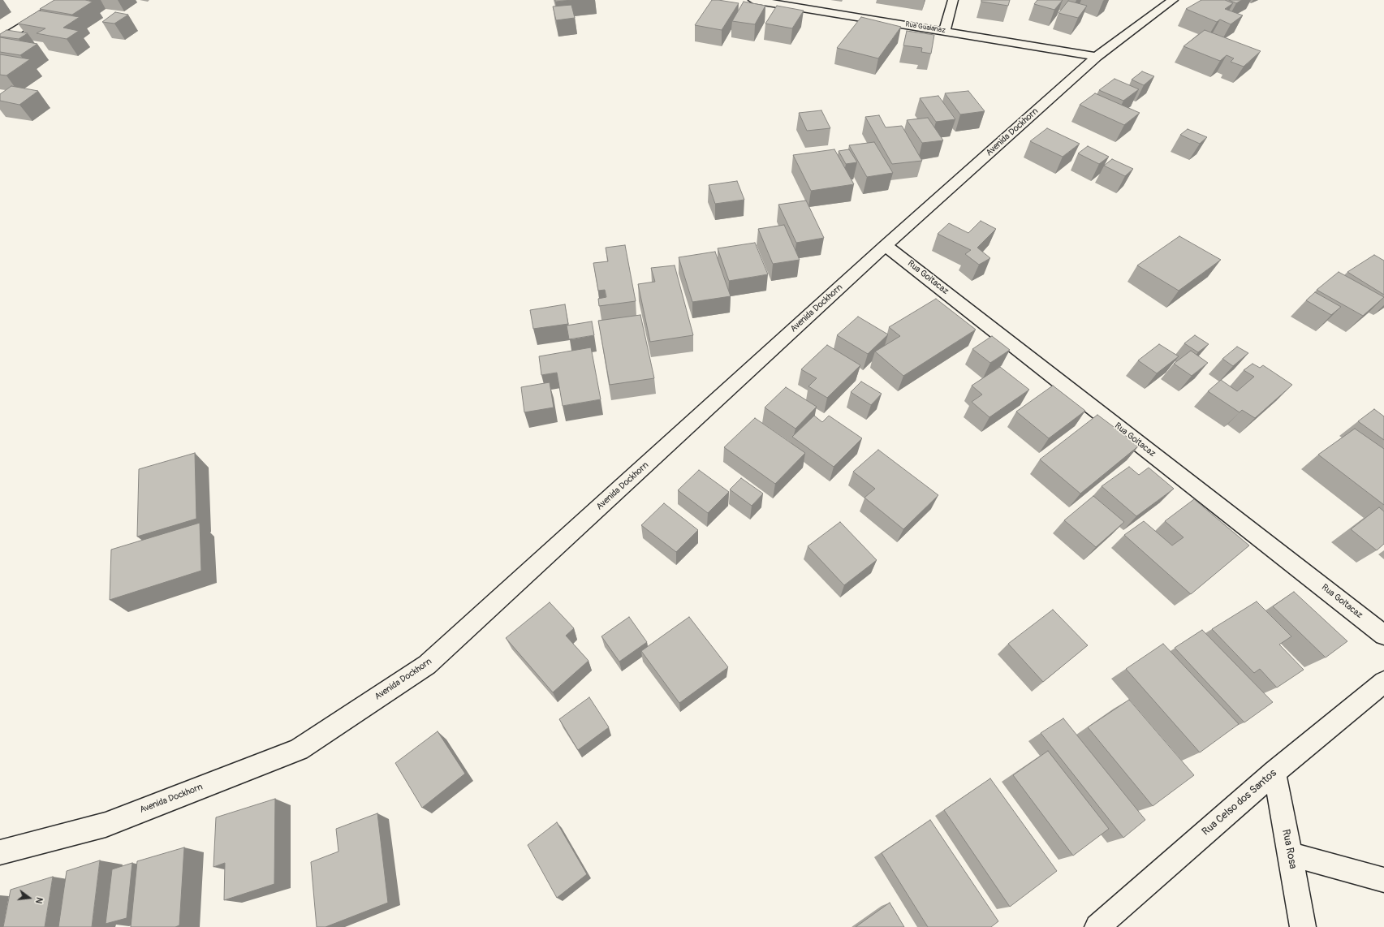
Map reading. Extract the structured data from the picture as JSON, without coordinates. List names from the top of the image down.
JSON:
{
  "streets": {
    "street": [
      "Rua Guaianaz",
      "Avenida Dockhorn",
      "Rua Goitacaz",
      "Rua Celso dos Santos",
      "Rua Rosa"
    ]
  },
  "crossings": [
    ["Rua Guaianaz", "Avenida Dockhorn"],
    ["Avenida Dockhorn", "Rua Goitacaz"],
    ["Rua Celso dos Santos", "Rua Rosa"]
  ],
  "north": "right"
}
